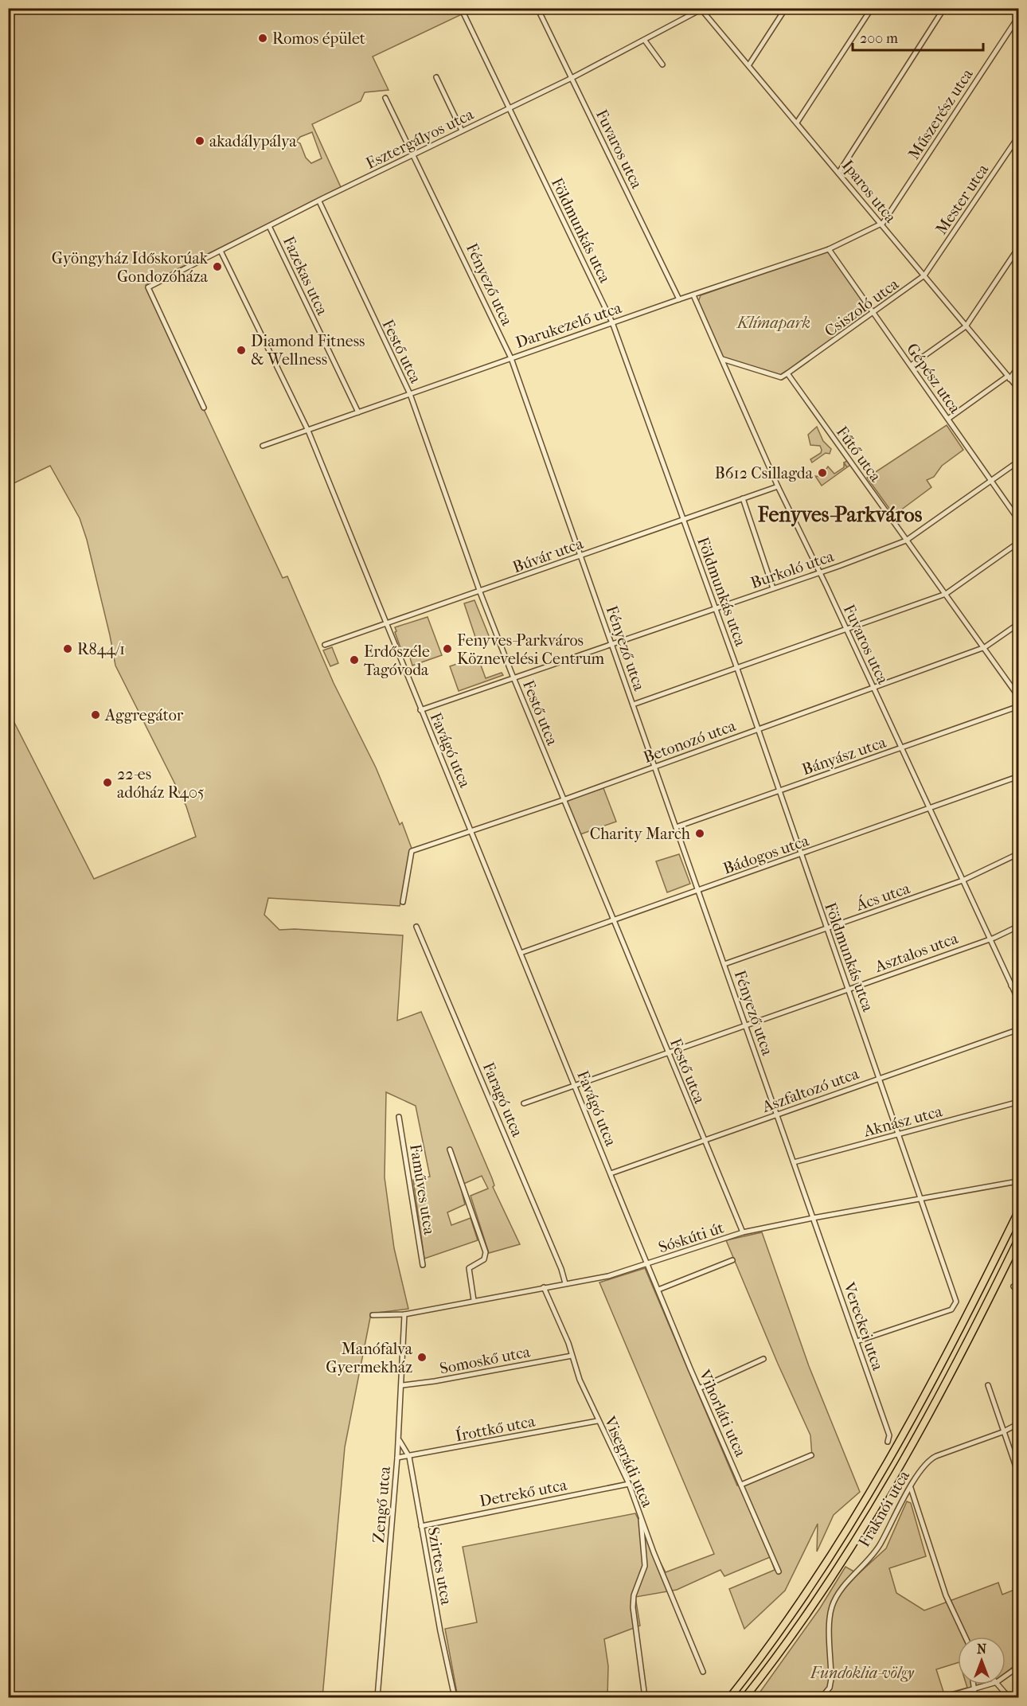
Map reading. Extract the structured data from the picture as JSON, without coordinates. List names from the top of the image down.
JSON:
{
  "streets": {
    "street": [
      "Műszerész utca",
      "Esztergályos utca",
      "Fuvaros utca",
      "Iparos utca",
      "Mester utca",
      "Földmunkás utca",
      "Fazekas utca",
      "Fényező utca",
      "Csiszoló utca",
      "Darukezelő utca",
      "Festő utca",
      "Gépész utca",
      "Fűtő utca",
      "Búvár utca",
      "Burkoló utca",
      "Betonozó utca",
      "Favágó utca",
      "Bányász utca",
      "Bádogos utca",
      "Ács utca",
      "Asztalos utca",
      "Aszfaltozó utca",
      "Faragó utca",
      "Aknász utca",
      "Faműves utca",
      "Sóskúti út",
      "Vereckei utca",
      "Somoskő utca",
      "Vihorláti utca",
      "Írottkő utca",
      "Visegrádi utca",
      "Detrekő utca",
      "Zengő utca",
      "Fraknói utca",
      "Szirtes utca"
    ]
  },
  "crossings": [
    ["Műszerész utca", "Iparos utca"],
    ["Műszerész utca", "Darukezelő utca"],
    ["Esztergályos utca", "Fuvaros utca"],
    ["Esztergályos utca", "Iparos utca"],
    ["Esztergályos utca", "Földmunkás utca"],
    ["Esztergályos utca", "Fazekas utca"],
    ["Esztergályos utca", "Fényező utca"],
    ["Esztergályos utca", "Festő utca"],
    ["Esztergályos utca", "Favágó utca"],
    ["Fuvaros utca", "Darukezelő utca"],
    ["Fuvaros utca", "Búvár utca"],
    ["Fuvaros utca", "Burkoló utca"],
    ["Fuvaros utca", "Betonozó utca"],
    ["Fuvaros utca", "Bányász utca"],
    ["Fuvaros utca", "Bádogos utca"],
    ["Fuvaros utca", "Ács utca"],
    ["Fuvaros utca", "Asztalos utca"],
    ["Iparos utca", "Mester utca"],
    ["Iparos utca", "Csiszoló utca"],
    ["Iparos utca", "Darukezelő utca"],
    ["Mester utca", "Csiszoló utca"],
    ["Földmunkás utca", "Darukezelő utca"],
    ["Földmunkás utca", "Búvár utca"],
    ["Földmunkás utca", "Burkoló utca"],
    ["Földmunkás utca", "Betonozó utca"],
    ["Földmunkás utca", "Bányász utca"],
    ["Földmunkás utca", "Bádogos utca"],
    ["Földmunkás utca", "Ács utca"],
    ["Földmunkás utca", "Asztalos utca"],
    ["Földmunkás utca", "Aszfaltozó utca"],
    ["Földmunkás utca", "Aknász utca"],
    ["Földmunkás utca", "Sóskúti út"],
    ["Földmunkás utca", "Vereckei utca"],
    ["Fazekas utca", "Darukezelő utca"],
    ["Fényező utca", "Darukezelő utca"],
    ["Fényező utca", "Búvár utca"],
    ["Fényező utca", "Burkoló utca"],
    ["Fényező utca", "Betonozó utca"],
    ["Fényező utca", "Bányász utca"],
    ["Fényező utca", "Bádogos utca"],
    ["Fényező utca", "Ács utca"],
    ["Fényező utca", "Asztalos utca"],
    ["Fényező utca", "Aszfaltozó utca"],
    ["Fényező utca", "Aknász utca"],
    ["Fényező utca", "Sóskúti út"],
    ["Fényező utca", "Vereckei utca"],
    ["Csiszoló utca", "Gépész utca"],
    ["Csiszoló utca", "Fűtő utca"],
    ["Darukezelő utca", "Festő utca"],
    ["Darukezelő utca", "Gépész utca"],
    ["Darukezelő utca", "Favágó utca"],
    ["Festő utca", "Búvár utca"],
    ["Festő utca", "Burkoló utca"],
    ["Festő utca", "Betonozó utca"],
    ["Festő utca", "Bádogos utca"],
    ["Festő utca", "Asztalos utca"],
    ["Festő utca", "Aszfaltozó utca"],
    ["Festő utca", "Sóskúti út"],
    ["Gépész utca", "Burkoló utca"],
    ["Fűtő utca", "Burkoló utca"],
    ["Fűtő utca", "Betonozó utca"],
    ["Búvár utca", "Favágó utca"],
    ["Burkoló utca", "Favágó utca"],
    ["Betonozó utca", "Favágó utca"],
    ["Favágó utca", "Bádogos utca"],
    ["Favágó utca", "Asztalos utca"],
    ["Favágó utca", "Aszfaltozó utca"],
    ["Favágó utca", "Sóskúti út"],
    ["Favágó utca", "Vihorláti utca"],
    ["Faragó utca", "Sóskúti út"],
    ["Sóskúti út", "Vereckei utca"],
    ["Sóskúti út", "Vihorláti utca"],
    ["Sóskúti út", "Visegrádi utca"],
    ["Sóskúti út", "Zengő utca"],
    ["Somoskő utca", "Visegrádi utca"],
    ["Somoskő utca", "Zengő utca"],
    ["Írottkő utca", "Visegrádi utca"],
    ["Írottkő utca", "Zengő utca"],
    ["Írottkő utca", "Szirtes utca"],
    ["Visegrádi utca", "Detrekő utca"],
    ["Detrekő utca", "Szirtes utca"],
    ["Zengő utca", "Szirtes utca"]
  ],
  "districts": ["Fenyves-Parkváros"],
  "parks": ["Klímapark", "Fundoklia-völgy"],
  "places": [
    "Romos épület",
    "akadálypálya",
    "Gyöngyház Időskorúak Gondozóháza",
    "Diamond Fitness & Wellness",
    "B612 Csillagda",
    "R844/1",
    "Fenyves-Parkváros Köznevelési Centrum",
    "Erdőszéle Tagóvoda",
    "Aggregátor",
    "22-es adóház R405",
    "Charity March",
    "Manófalva Gyermekház"
  ],
  "scale_bar": "200 m",
  "north": "top"
}
